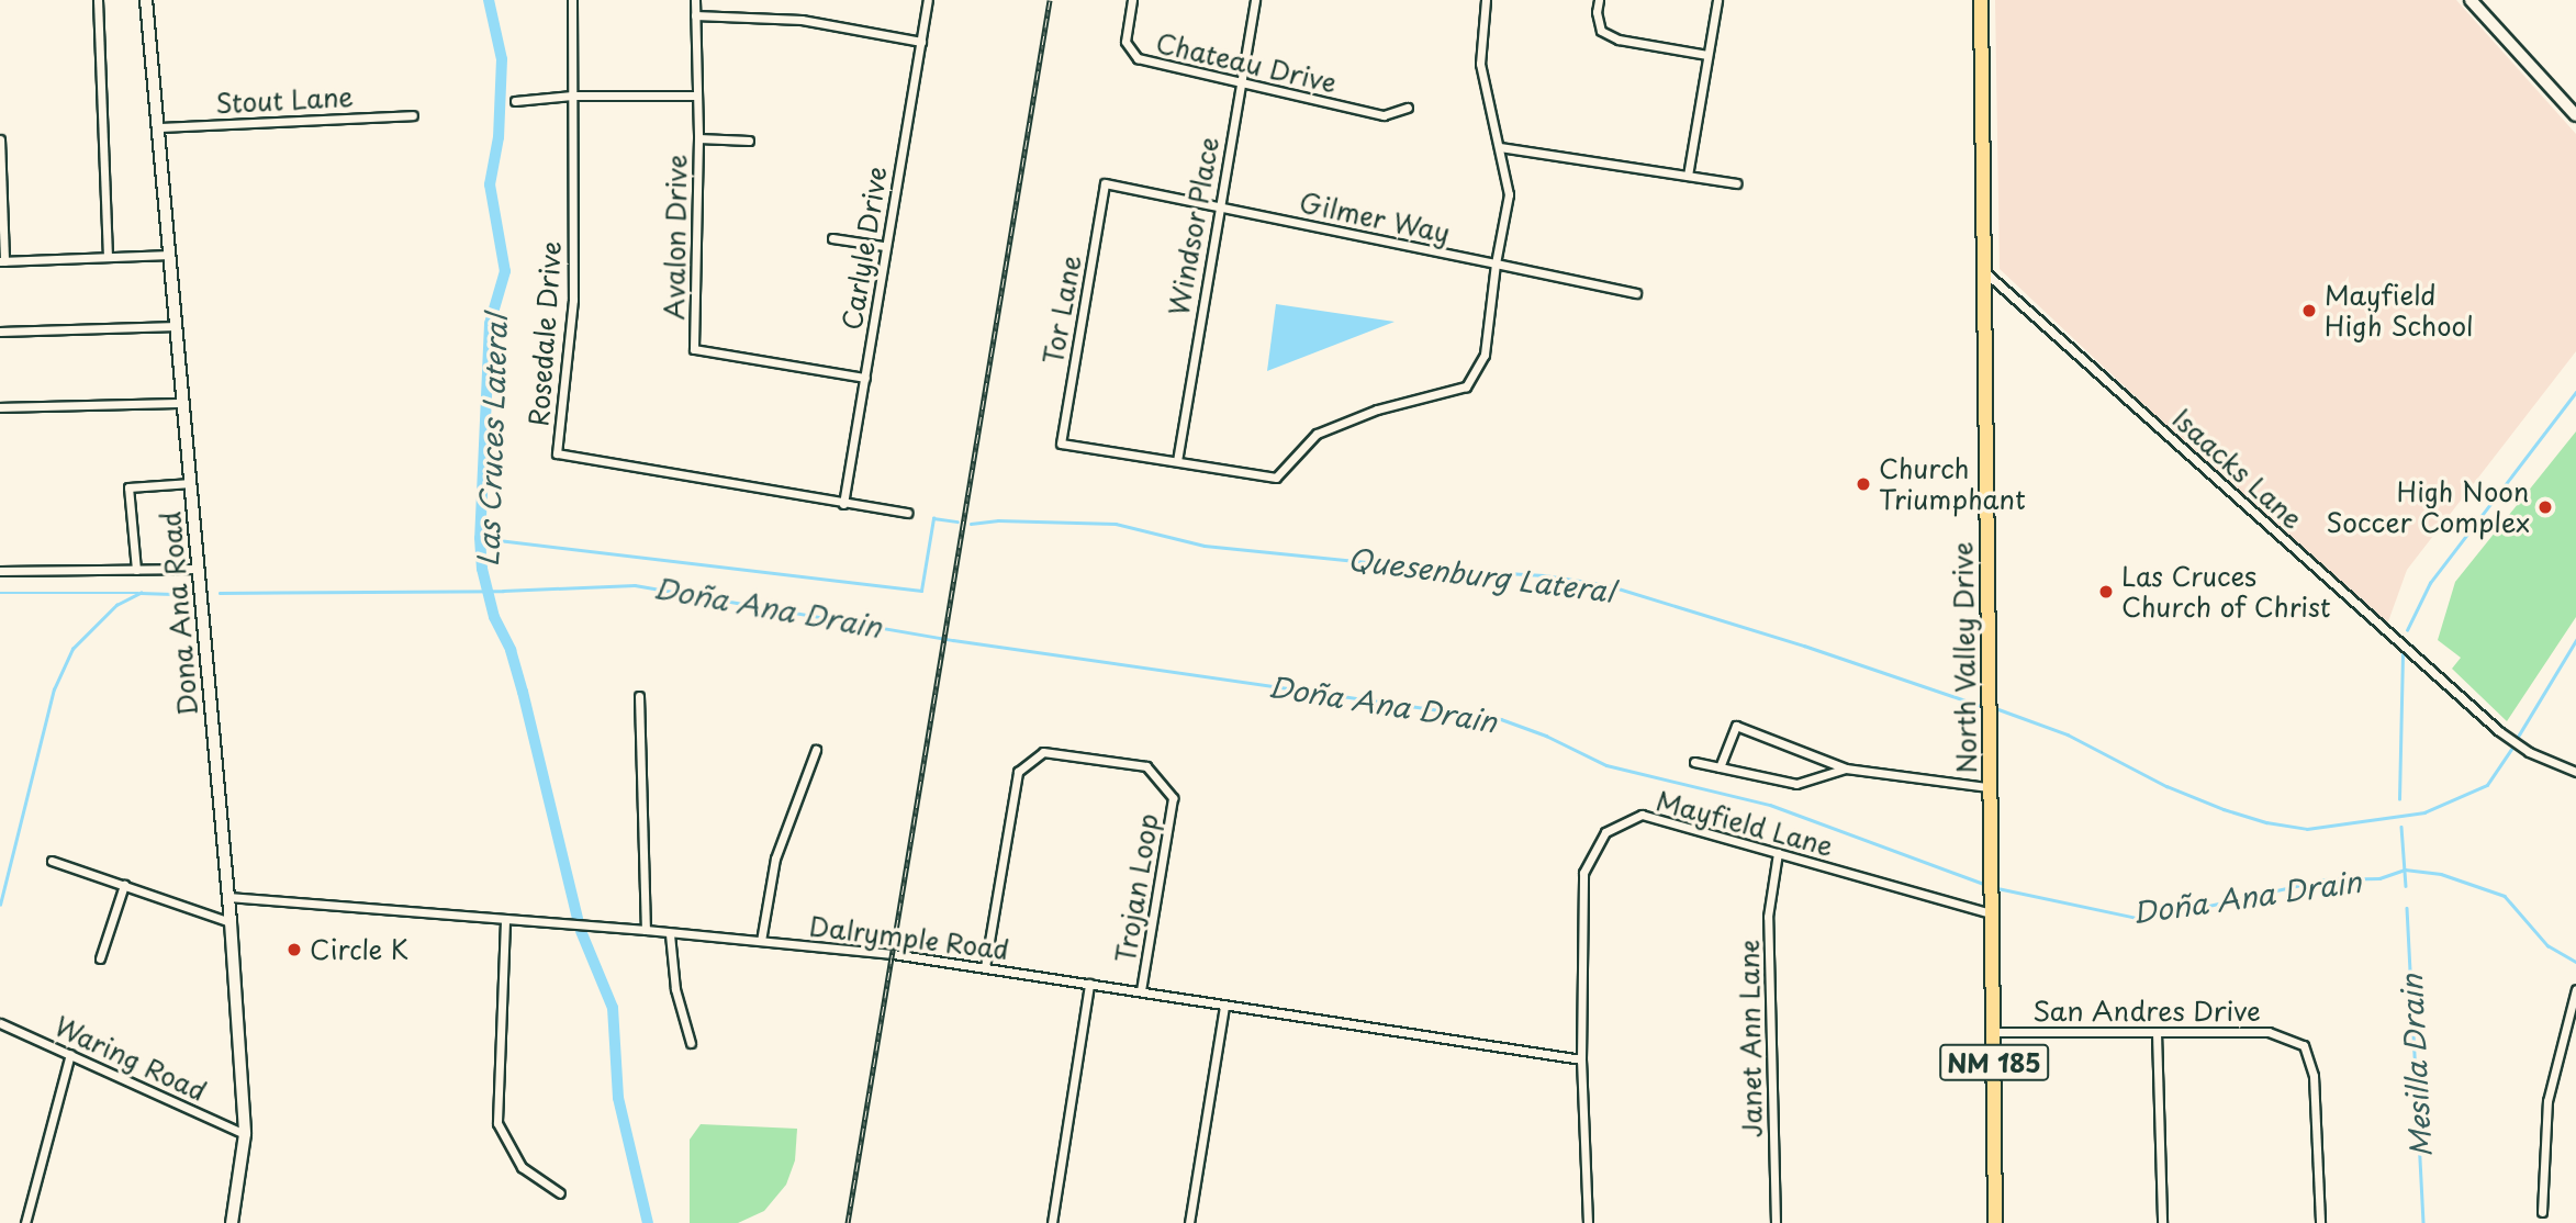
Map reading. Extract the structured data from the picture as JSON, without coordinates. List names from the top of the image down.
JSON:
{
  "streets": {
    "main road": ["North Valley Drive", "NM 185"],
    "street": [
      "Chateau Drive",
      "Stout Lane",
      "Gilmer Way",
      "Windsor Place",
      "Avalon Drive",
      "Carlyle Drive",
      "Tor Lane",
      "Rosedale Drive",
      "Isaacks Lane",
      "Dona Ana Road",
      "Mayfield Lane",
      "Trojan Loop",
      "Dalrymple Road",
      "San Andres Drive",
      "Janet Ann Lane",
      "Waring Road"
    ]
  },
  "crossings": [
    ["Chateau Drive", "Windsor Place"],
    ["Stout Lane", "Dona Ana Road"],
    ["Gilmer Way", "Windsor Place"],
    ["Gilmer Way", "Tor Lane"],
    ["Windsor Place", "Tor Lane"],
    ["Avalon Drive", "Carlyle Drive"],
    ["Carlyle Drive", "Rosedale Drive"],
    ["Isaacks Lane", "North Valley Drive"],
    ["Dona Ana Road", "Dalrymple Road"],
    ["Dona Ana Road", "Waring Road"],
    ["North Valley Drive", "Mayfield Lane"],
    ["North Valley Drive", "San Andres Drive"],
    ["Mayfield Lane", "Dalrymple Road"],
    ["Mayfield Lane", "Janet Ann Lane"],
    ["Trojan Loop", "Dalrymple Road"]
  ],
  "water": [
    "Las Cruces Lateral",
    "Quesenburg Lateral",
    "Doña Ana Drain",
    "Mesilla Drain"
  ],
  "places": [
    "Mayfield High School",
    "Church Triumphant",
    "High Noon Soccer Complex",
    "Las Cruces Church of Christ",
    "Circle K"
  ]
}
